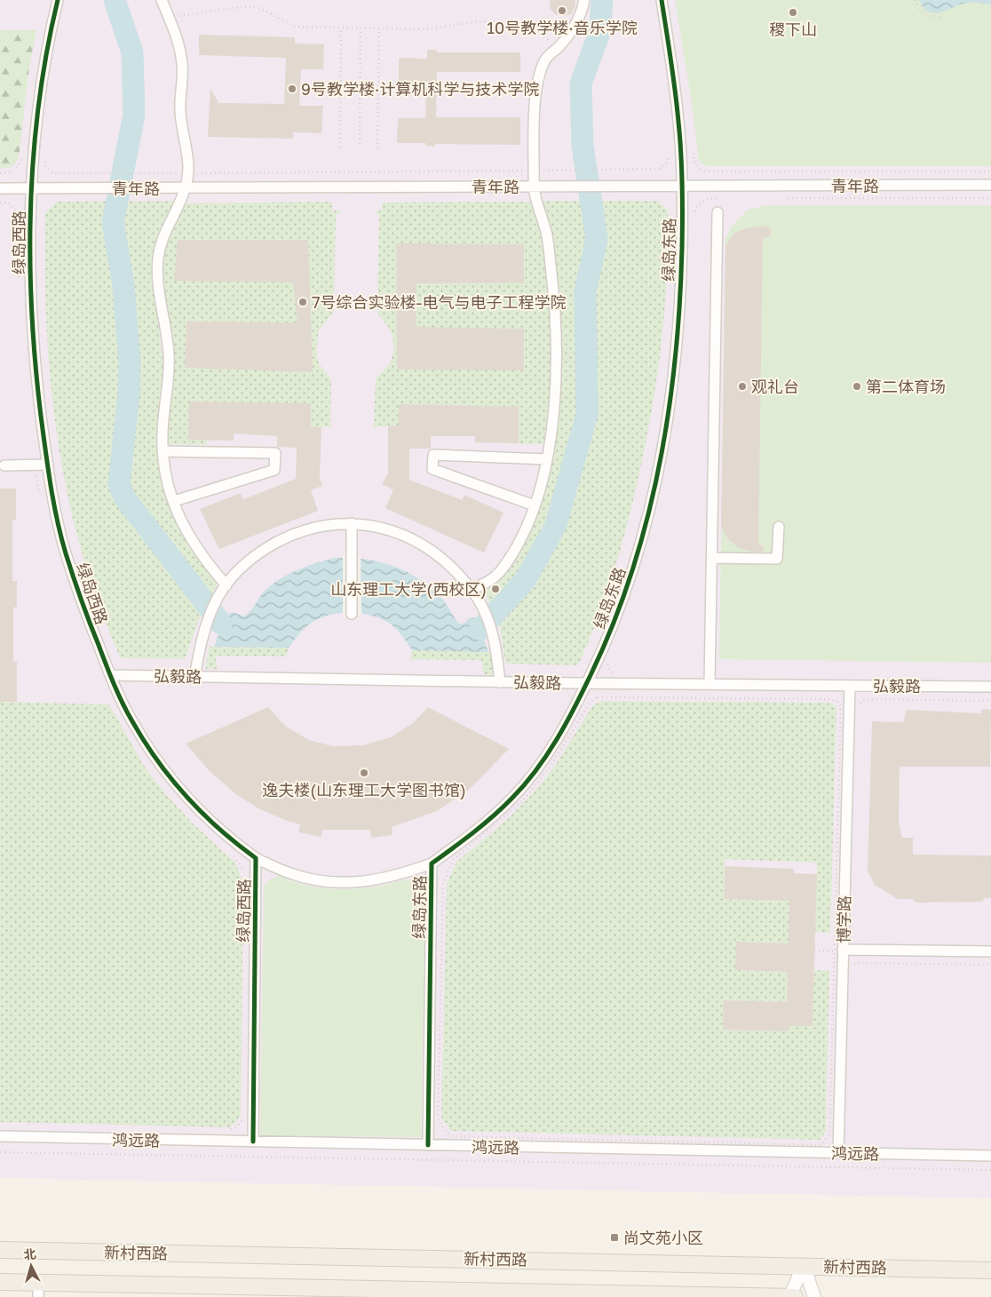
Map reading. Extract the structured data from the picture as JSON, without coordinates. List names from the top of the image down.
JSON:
{
  "streets": {
    "main road": ["新村西路"],
    "street": [
      "青年路",
      "绿岛西路",
      "绿岛东路",
      "弘毅路",
      "博学路",
      "鸿远路"
    ]
  },
  "crossings": [
    ["青年路", "绿岛西路"],
    ["青年路", "绿岛东路"],
    ["绿岛西路", "弘毅路"],
    ["绿岛西路", "鸿远路"],
    ["绿岛东路", "弘毅路"],
    ["绿岛东路", "鸿远路"],
    ["弘毅路", "博学路"],
    ["博学路", "鸿远路"]
  ],
  "places": {
    "other": [
      "10号教学楼·音乐学院",
      "稷下山",
      "9号教学楼·计算机科学与技术学院",
      "7号综合实验楼-电气与电子工程学院",
      "观礼台",
      "第二体育场",
      "山东理工大学(西校区)",
      "逸夫楼(山东理工大学图书馆)"
    ],
    "transit": ["尚文苑小区"]
  },
  "north": "top"
}
